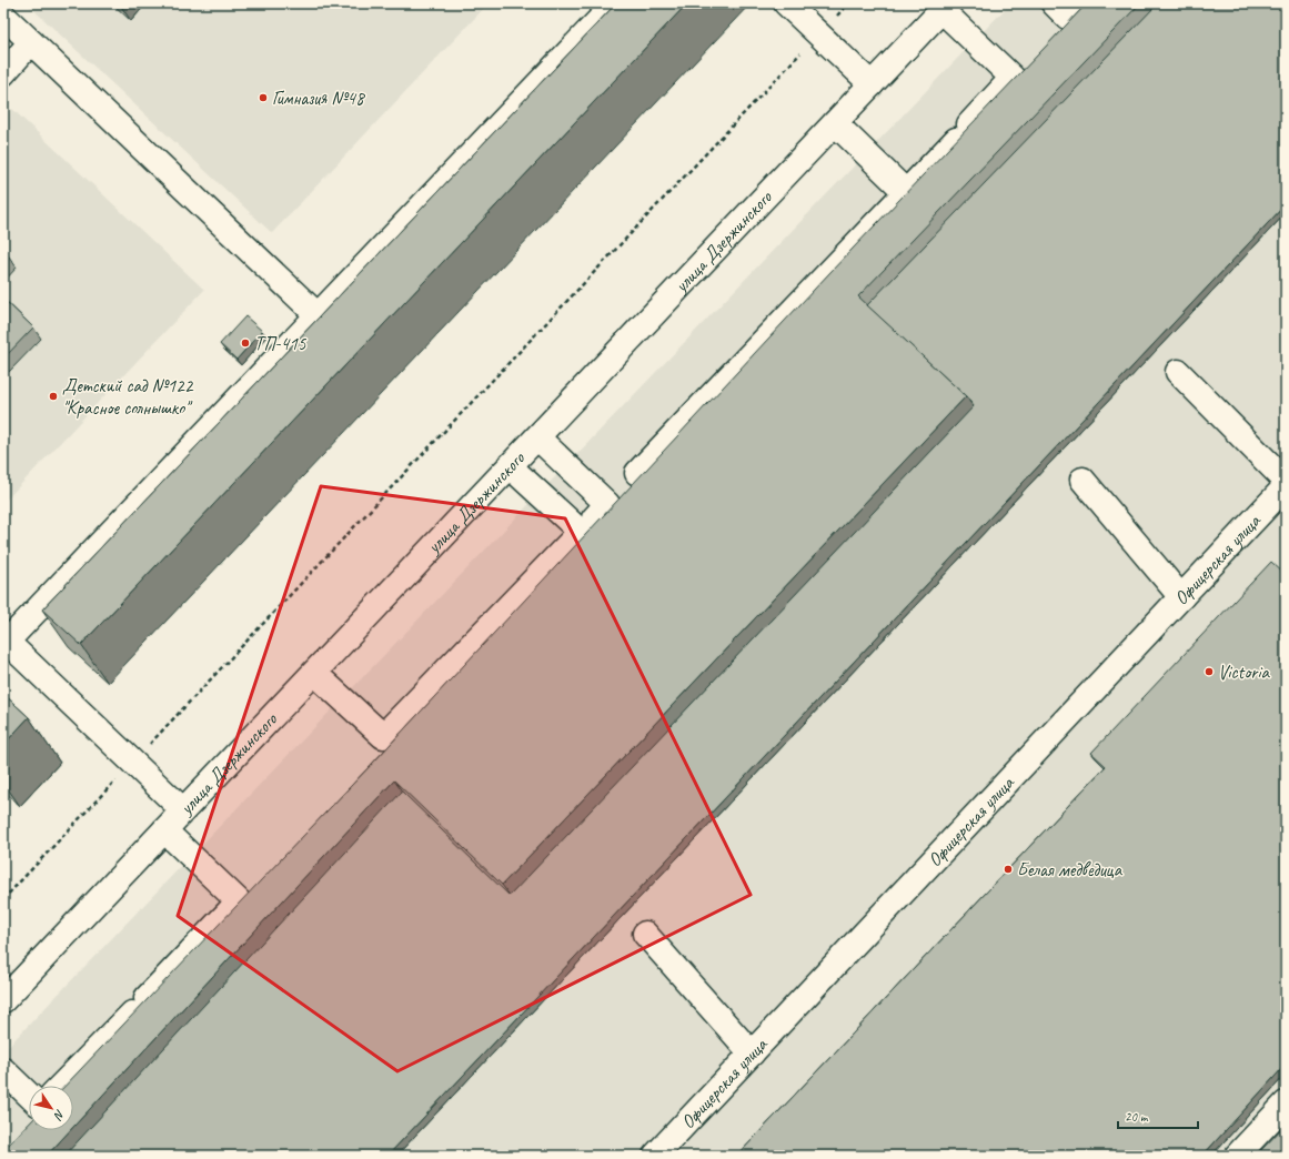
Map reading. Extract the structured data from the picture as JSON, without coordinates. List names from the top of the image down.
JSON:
{
  "streets": {
    "main road": ["улица Дзержинского", "Офицерская улица"]
  },
  "places": [
    "Гимназия №48",
    "ТП-415",
    "Детский сад №122 \"Красное солнышко\"",
    "Victoria",
    "Белая медведица"
  ],
  "scale_bar": "20 m",
  "north": "bottom right"
}
